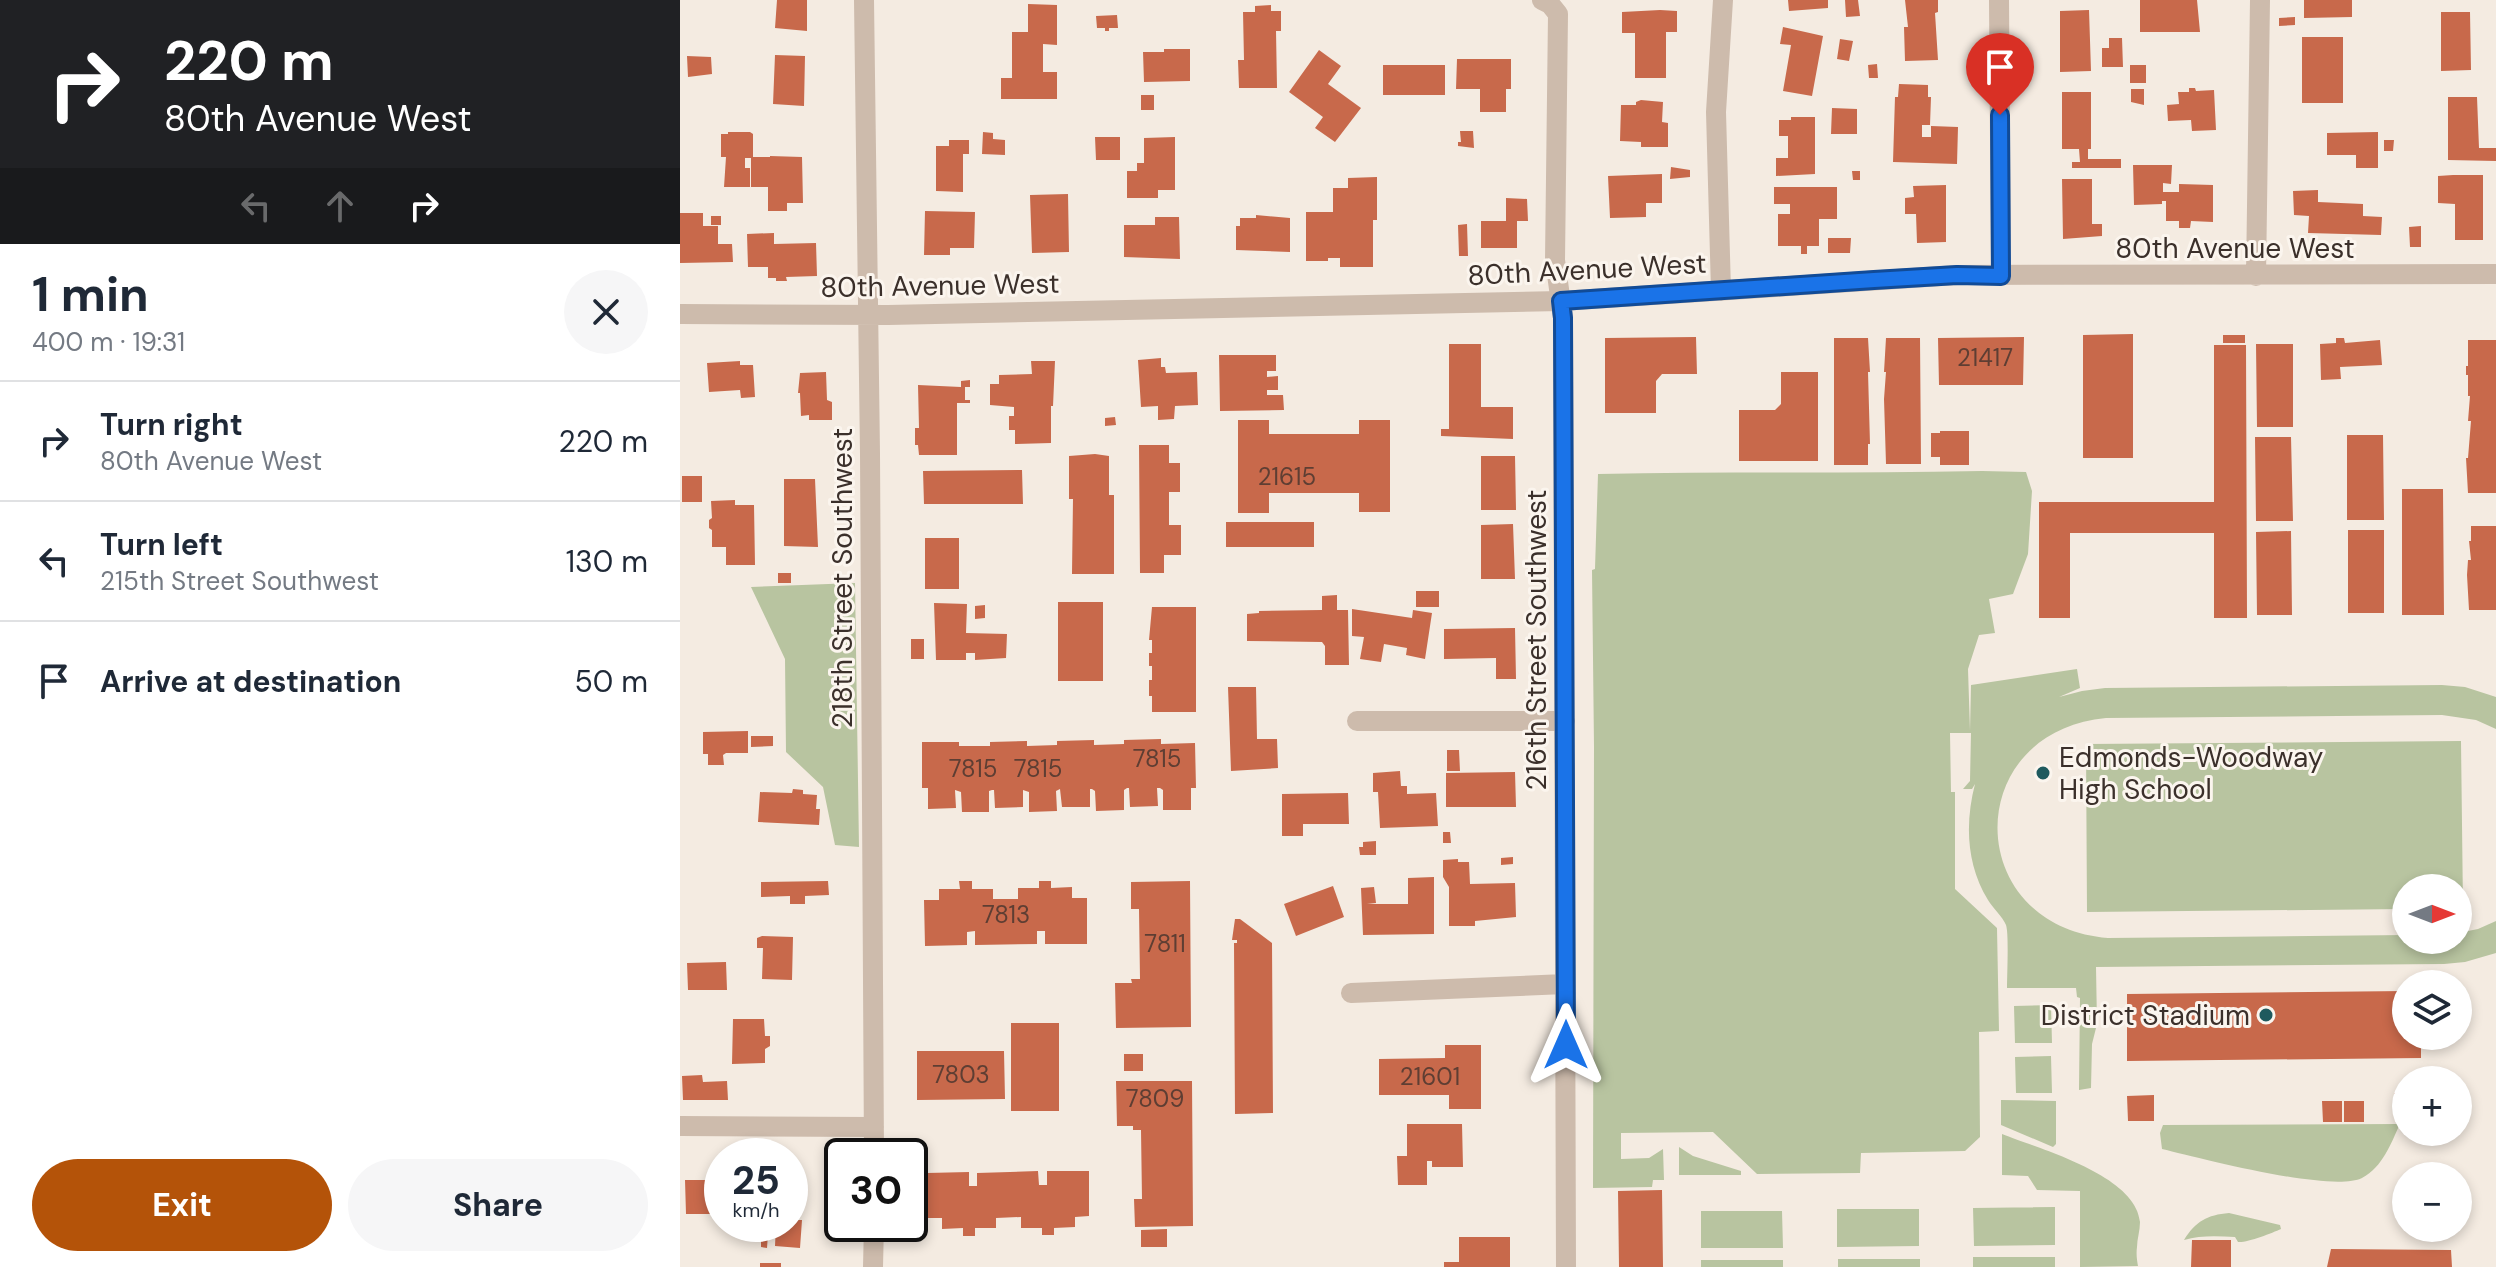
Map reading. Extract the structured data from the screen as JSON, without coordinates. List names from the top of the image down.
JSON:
{
  "streets": {
    "street": ["80th Avenue West", "218th Street Southwest", "216th Street Southwest"]
  },
  "crossings": [
    ["80th Avenue West", "218th Street Southwest"],
    ["80th Avenue West", "216th Street Southwest"]
  ],
  "places": ["Edmonds-Woodway High School", "District Stadium"],
  "house_numbers": [
    "21417",
    "21615",
    "7815",
    "7815",
    "7815",
    "7813",
    "7811",
    "7803",
    "21601",
    "7809"
  ],
  "north": "right",
  "page": {
    "turn": ["220 m", "80th Avenue West"],
    "heading": ["1 min", "400 m · 19:31"],
    "list": [
      {
        "name": "Turn right",
        "note": "80th Avenue West",
        "value": "220 m"
      },
      {
        "name": "Turn left",
        "note": "215th Street Southwest",
        "value": "130 m"
      },
      {
        "name": "Arrive at destination",
        "value": "50 m"
      }
    ],
    "map_buttons": ["+", "−"],
    "speed": "25 km/h",
    "limit": "30",
    "buttons": ["Exit", "Share"]
  }
}
